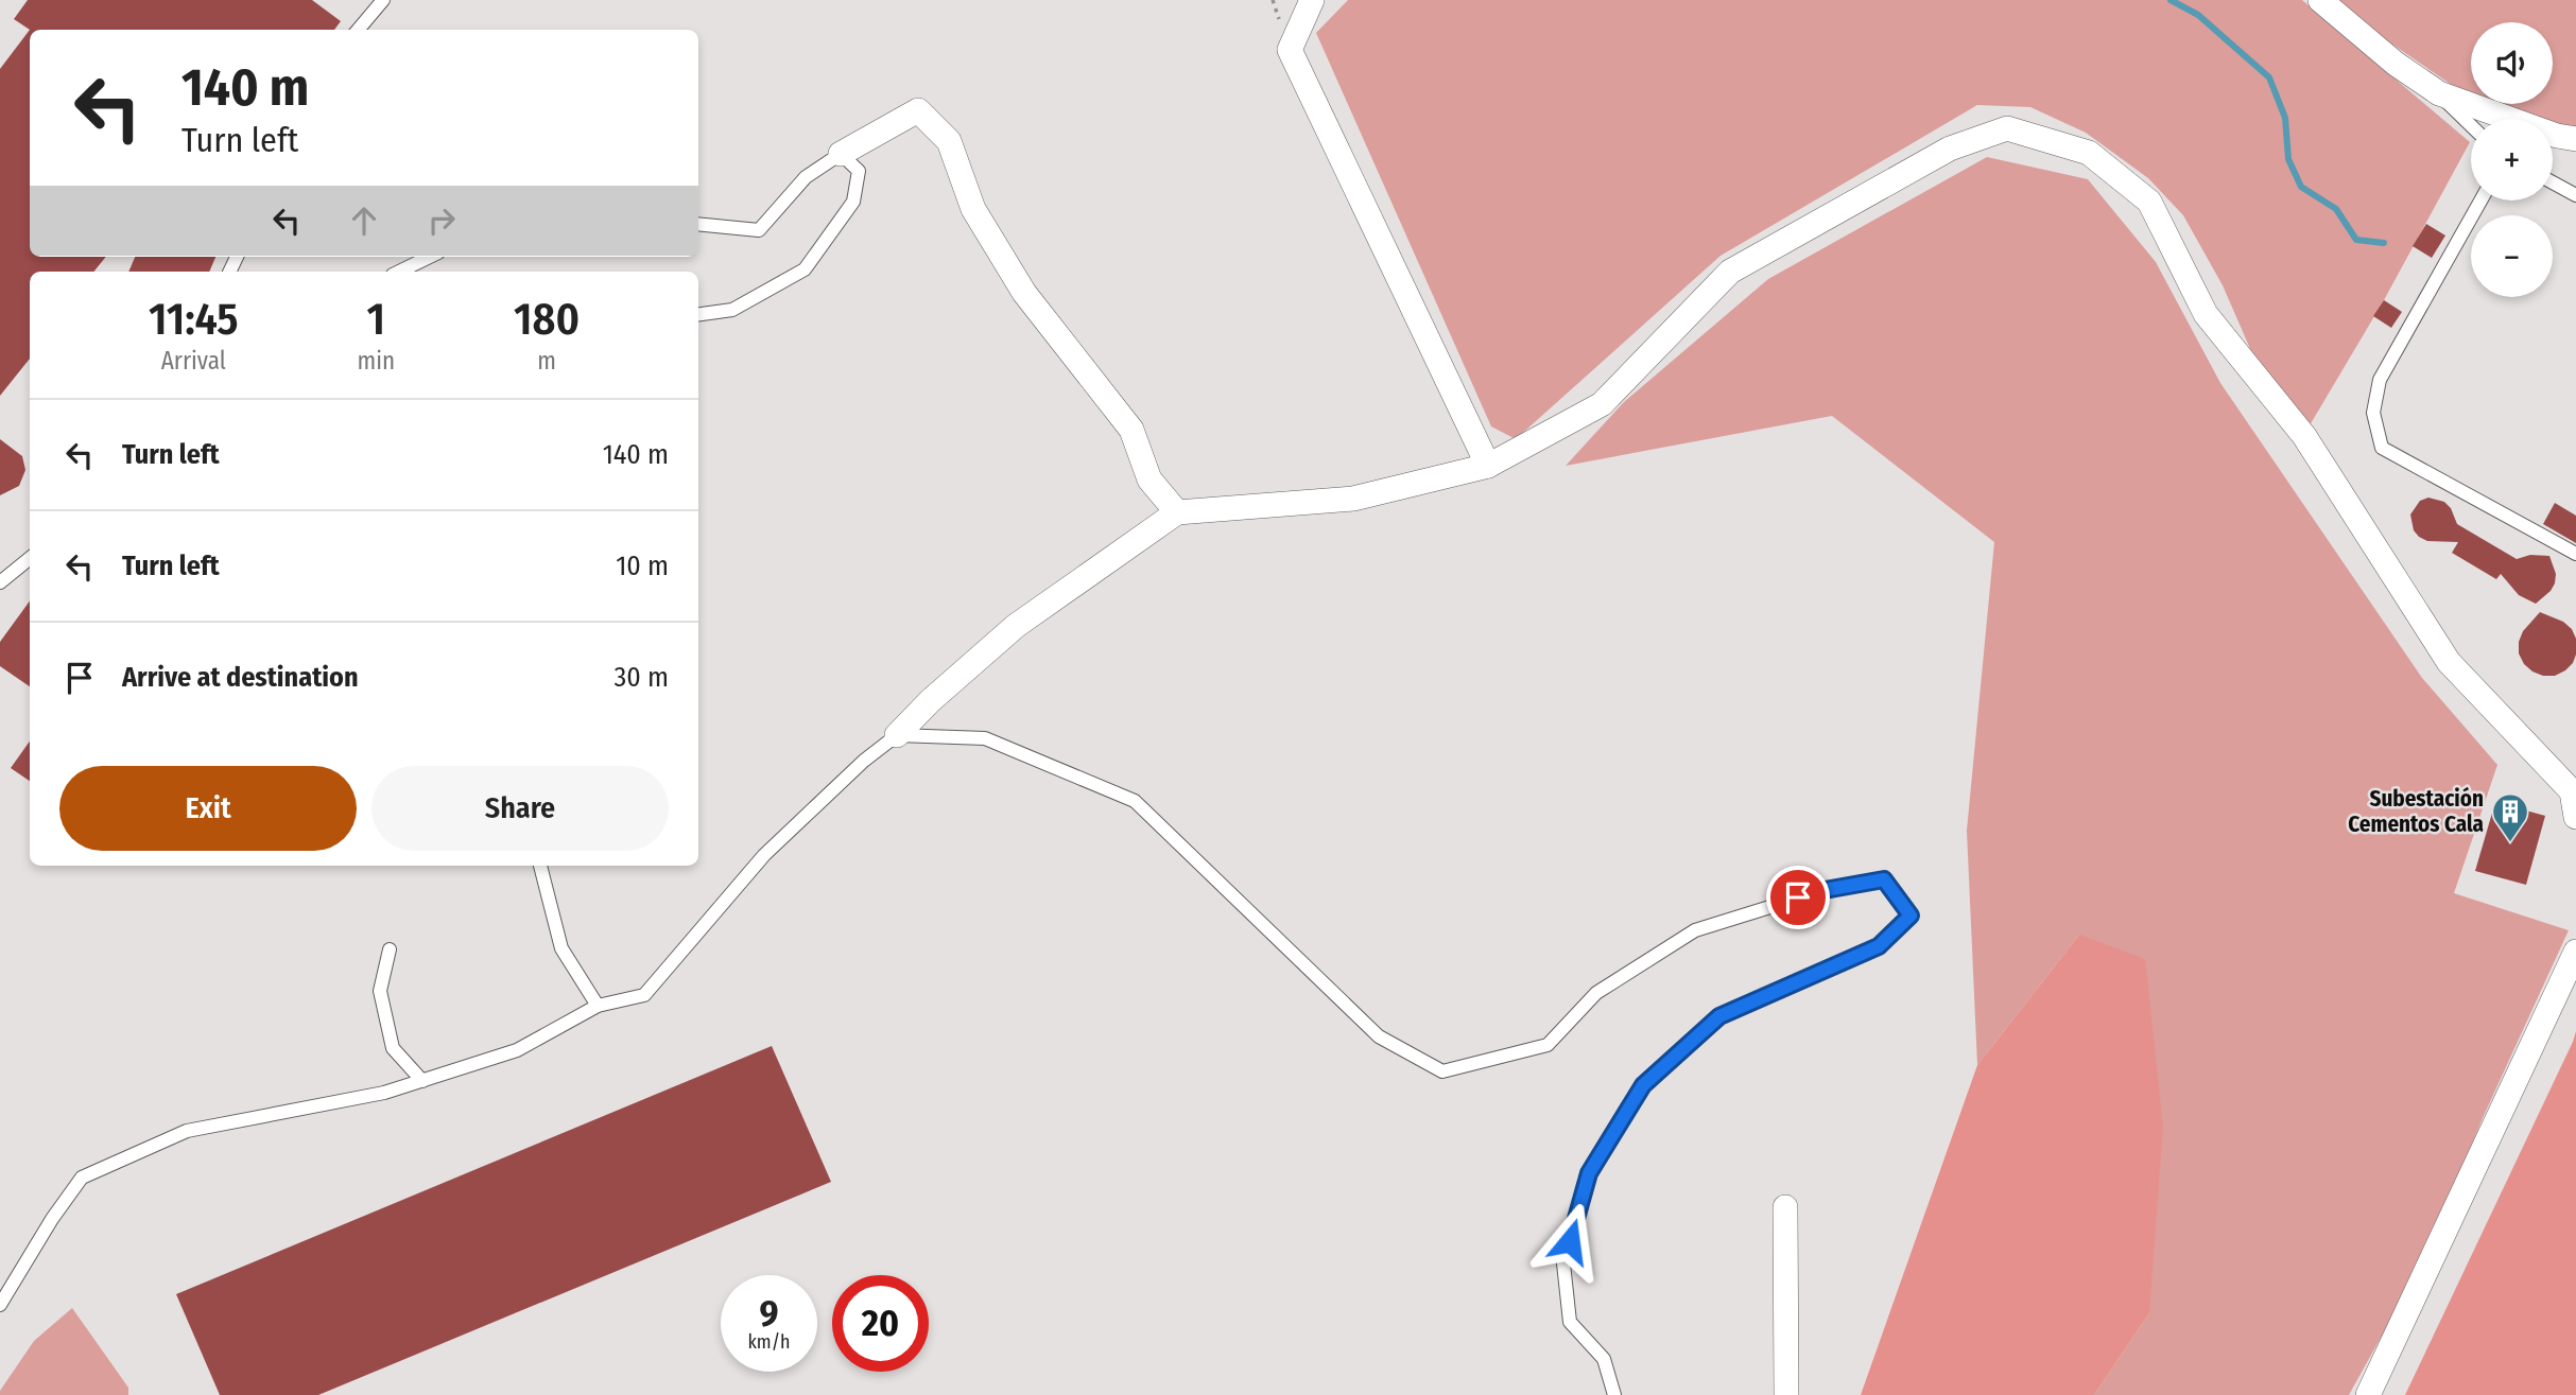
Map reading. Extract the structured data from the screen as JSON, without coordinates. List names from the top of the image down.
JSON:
{
  "places": {
    "building": ["Subestación Cementos Cala"]
  },
  "page": {
    "map_buttons": ["+", "−"],
    "turn": ["140 m", "Turn left"],
    "eta": [
      "11:45",
      "Arrival",
      "1",
      "min",
      "180",
      "m"
    ],
    "list": [
      {
        "name": "Turn left",
        "value": "140 m"
      },
      {
        "name": "Turn left",
        "value": "10 m"
      },
      {
        "name": "Arrive at destination",
        "value": "30 m"
      }
    ],
    "buttons": ["Exit", "Share"],
    "speed": "9 km/h",
    "limit": "20"
  }
}
